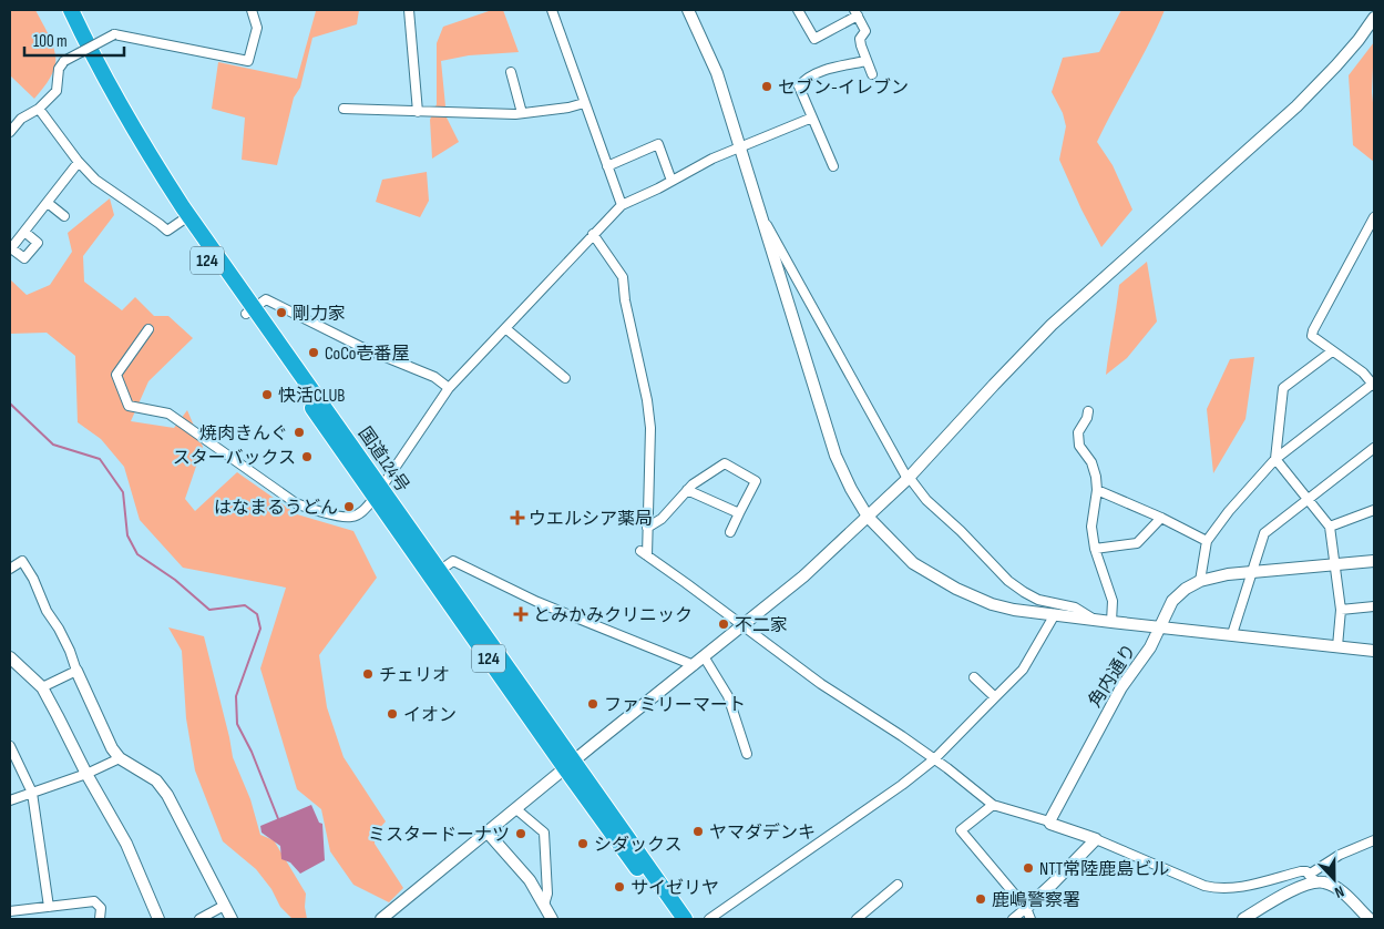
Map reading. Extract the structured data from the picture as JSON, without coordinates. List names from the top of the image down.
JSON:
{
  "streets": {
    "highway": ["124", "国道124号"],
    "street": ["角内通り"]
  },
  "places": {
    "other": [
      "セブン-イレブン",
      "剛力家",
      "CoCo壱番屋",
      "快活CLUB",
      "焼肉きんぐ",
      "スターバックス",
      "はなまるうどん",
      "不二家",
      "チェリオ",
      "ファミリーマート",
      "イオン",
      "ヤマダデンキ",
      "ミスタードーナツ",
      "シダックス",
      "NTT常陸鹿島ビル",
      "サイゼリヤ",
      "鹿嶋警察署"
    ],
    "health": ["ウエルシア薬局", "とみかみクリニック"]
  },
  "scale_bar": "100 m",
  "north": "bottom"
}
